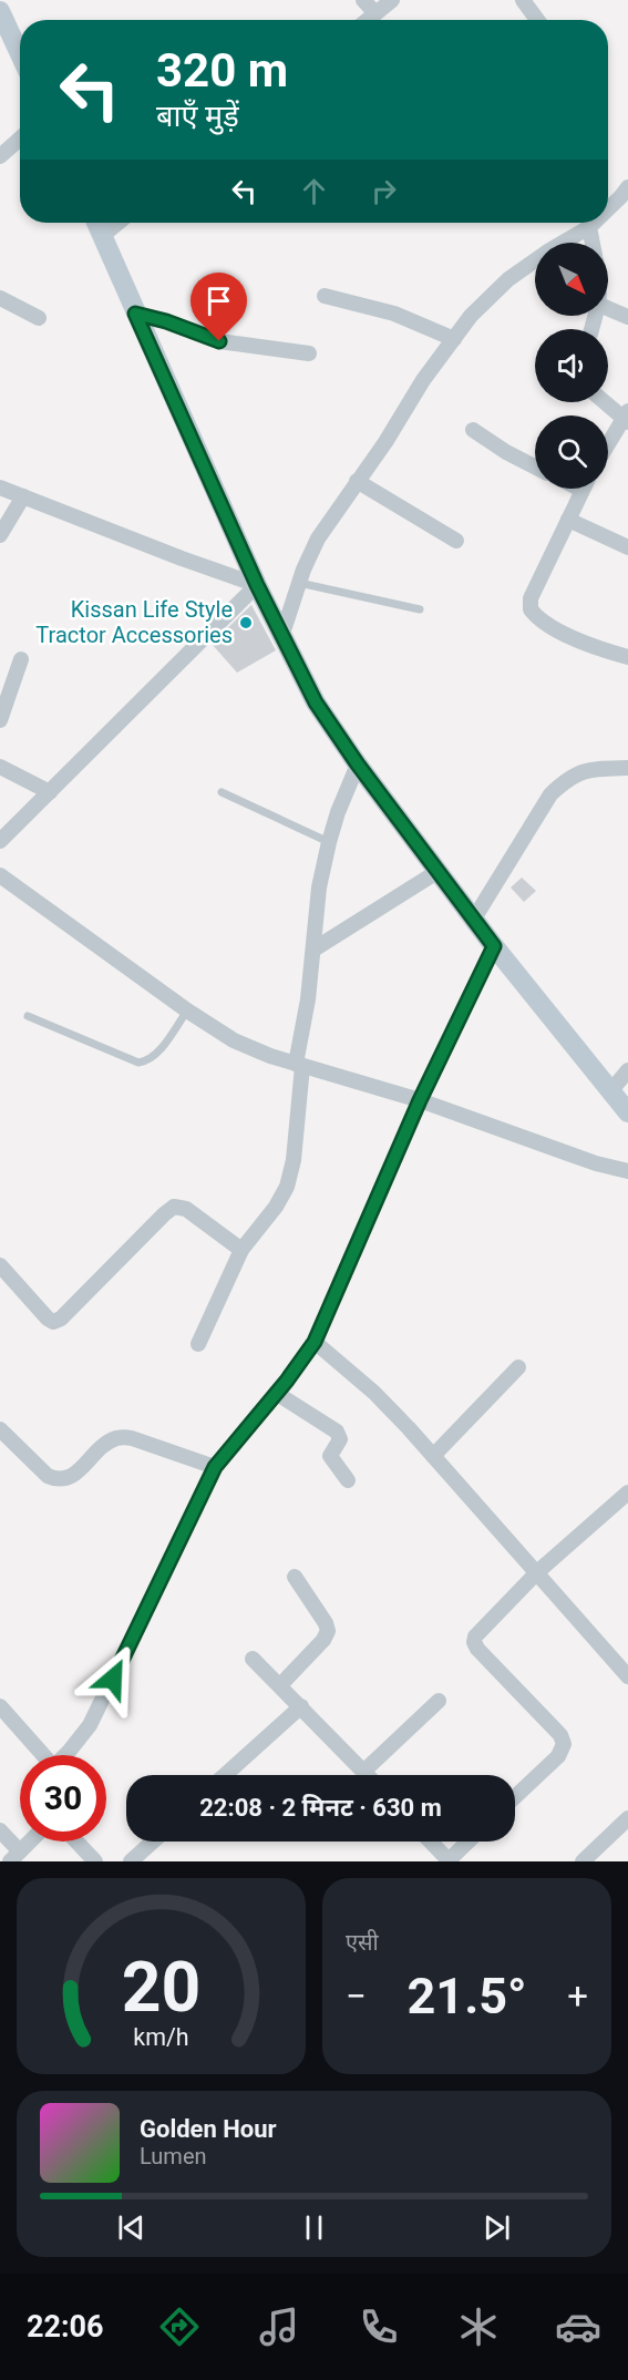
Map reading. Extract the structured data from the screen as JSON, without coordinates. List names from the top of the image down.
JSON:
{
  "places": ["Kissan Life Style Tractor Accessories"],
  "north": "bottom right",
  "page": {
    "turn": ["320 m", "बाएँ मुड़ें"],
    "limit": "30",
    "trip": "22:08 · 2 मिनट · 630 m",
    "tile": "एसी",
    "heat": ["−", "21.5°", "+"],
    "song": ["Golden Hour", "Lumen"],
    "tabs": "22:06",
    "gauge": ["20", "km/h"]
  }
}
